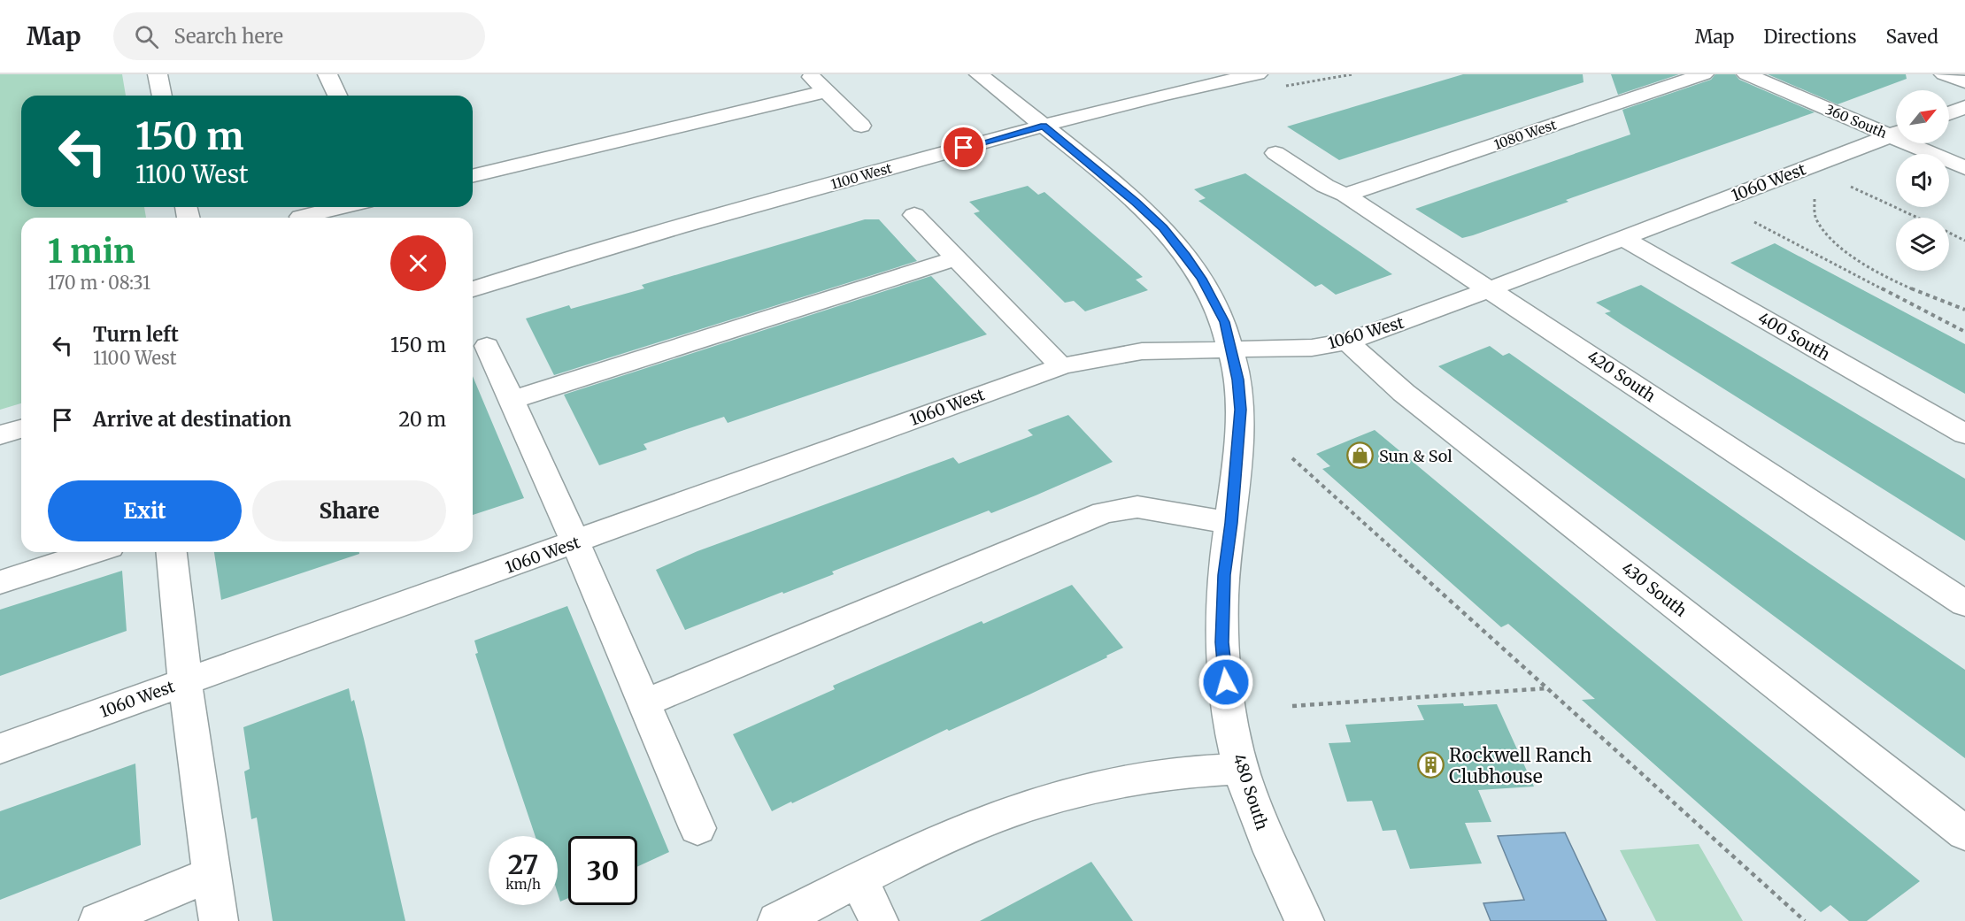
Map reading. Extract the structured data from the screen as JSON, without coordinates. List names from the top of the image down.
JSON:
{
  "streets": {
    "street": [
      "360 South",
      "1080 West",
      "1100 West",
      "1060 West",
      "400 South",
      "420 South",
      "430 South",
      "480 South"
    ]
  },
  "crossings": [
    ["1080 West", "420 South"],
    ["1100 West", "480 South"],
    ["1060 West", "400 South"],
    ["1060 West", "420 South"],
    ["1060 West", "430 South"],
    ["1060 West", "480 South"]
  ],
  "places": {
    "shop": ["Sun & Sol"],
    "building": ["Rockwell Ranch Clubhouse"]
  },
  "north": "top right",
  "page": {
    "header": "Map",
    "search": "Search here",
    "nav": ["Map", "Directions", "Saved"],
    "turn": ["150 m", "1100 West"],
    "heading": ["1 min", "170 m · 08:31"],
    "list": [
      {
        "name": "Turn left",
        "note": "1100 West",
        "value": "150 m"
      },
      {
        "name": "Arrive at destination",
        "value": "20 m"
      }
    ],
    "buttons": ["Exit", "Share"],
    "speed": "27 km/h",
    "limit": "30"
  }
}
